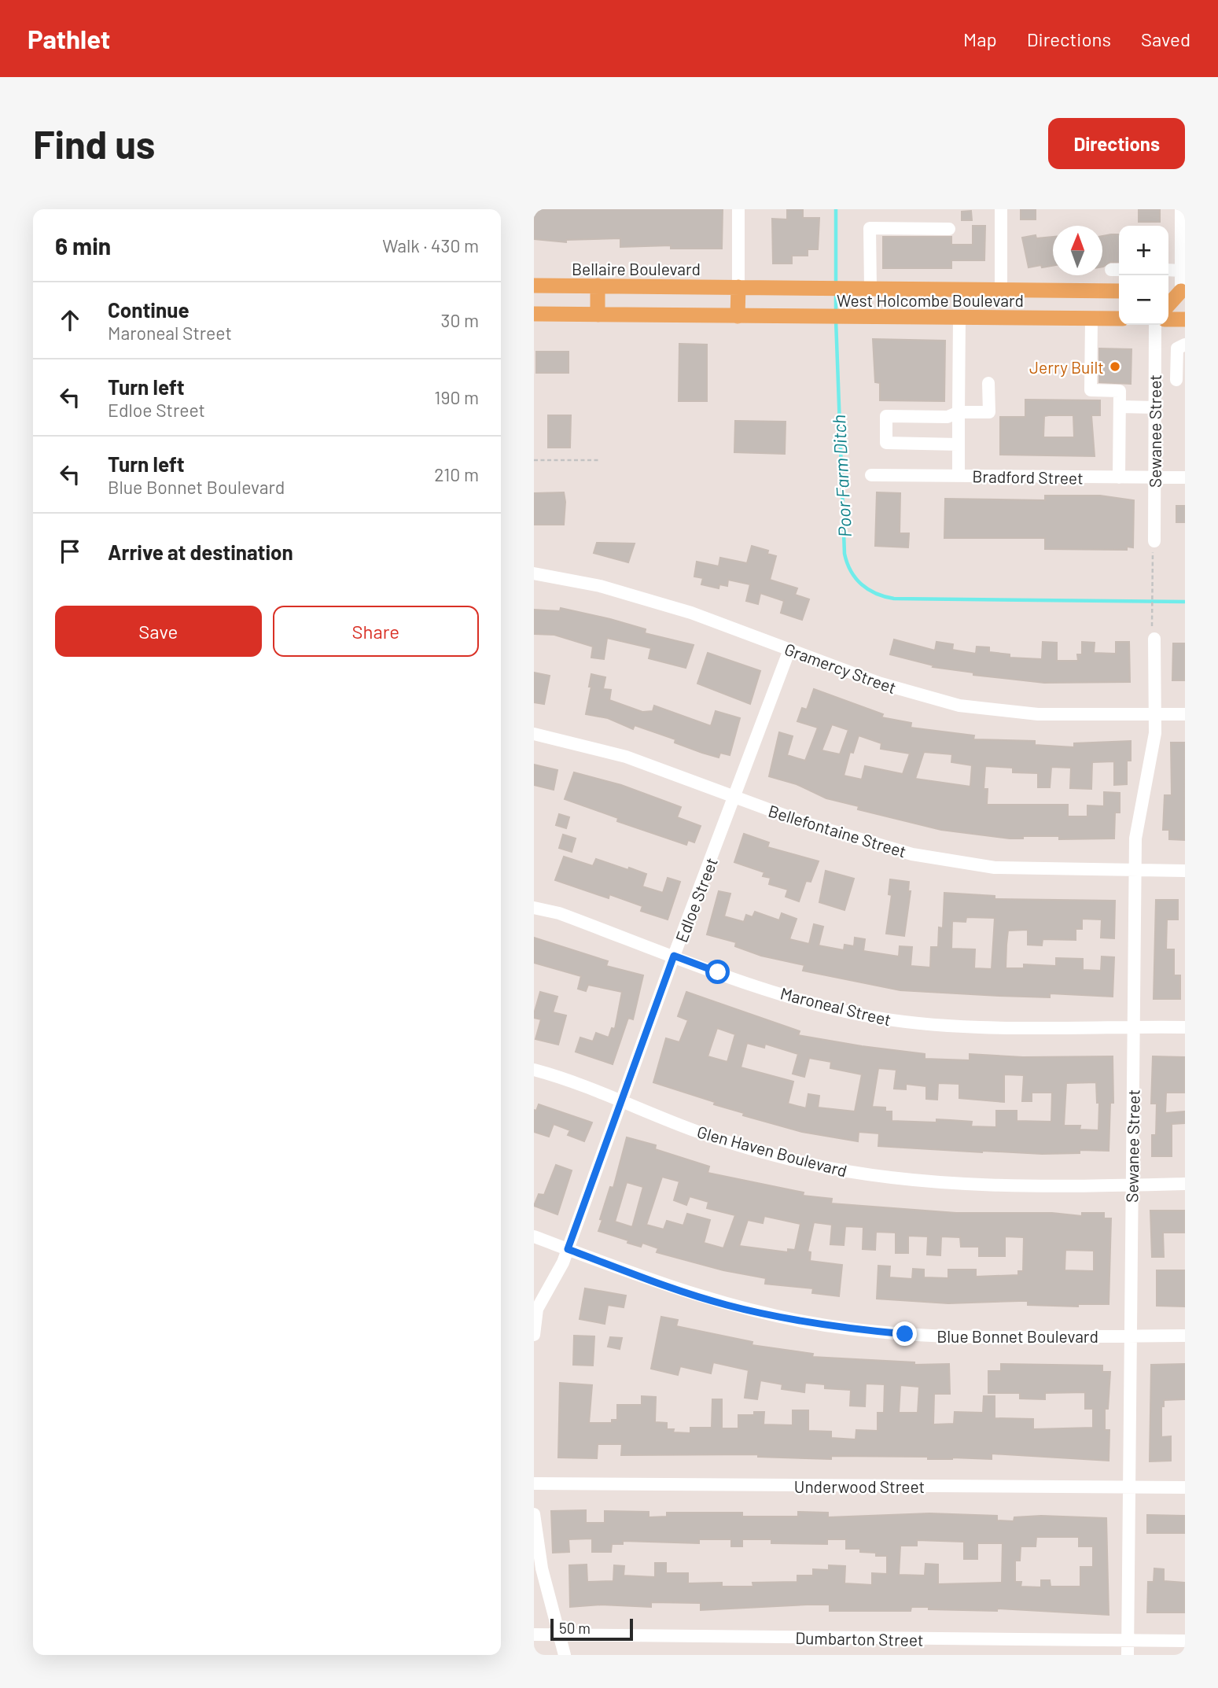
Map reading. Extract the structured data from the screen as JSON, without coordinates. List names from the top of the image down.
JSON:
{
  "streets": {
    "main road": ["Bellaire Boulevard", "West Holcombe Boulevard"],
    "street": [
      "Sewanee Street",
      "Bradford Street",
      "Gramercy Street",
      "Bellefontaine Street",
      "Edloe Street",
      "Maroneal Street",
      "Glen Haven Boulevard",
      "Blue Bonnet Boulevard",
      "Underwood Street",
      "Dumbarton Street"
    ]
  },
  "crossings": [
    ["Bellaire Boulevard", "West Holcombe Boulevard"],
    ["Sewanee Street", "Bradford Street"],
    ["Sewanee Street", "Gramercy Street"],
    ["Sewanee Street", "Bellefontaine Street"],
    ["Sewanee Street", "Maroneal Street"],
    ["Sewanee Street", "Glen Haven Boulevard"],
    ["Sewanee Street", "Blue Bonnet Boulevard"],
    ["Sewanee Street", "Underwood Street"],
    ["Sewanee Street", "Dumbarton Street"],
    ["Gramercy Street", "Edloe Street"],
    ["Bellefontaine Street", "Edloe Street"],
    ["Edloe Street", "Maroneal Street"],
    ["Edloe Street", "Glen Haven Boulevard"],
    ["Edloe Street", "Blue Bonnet Boulevard"]
  ],
  "water": ["Poor Farm Ditch"],
  "places": ["Jerry Built"],
  "scale_bar": "50 m",
  "north": "top",
  "page": {
    "header": "Pathlet",
    "nav": ["Map", "Directions", "Saved"],
    "buttons": [
      "Directions",
      ["Save", "Share"]
    ],
    "title": "Find us",
    "heading": ["6 min", "Walk · 430 m"],
    "map_buttons": ["+", "−"],
    "list": [
      ["Continue", "Maroneal Street", "30 m"],
      ["Turn left", "Edloe Street", "190 m"],
      ["Turn left", "Blue Bonnet Boulevard", "210 m"],
      "Arrive at destination"
    ],
    "scale": "50 m"
  }
}
